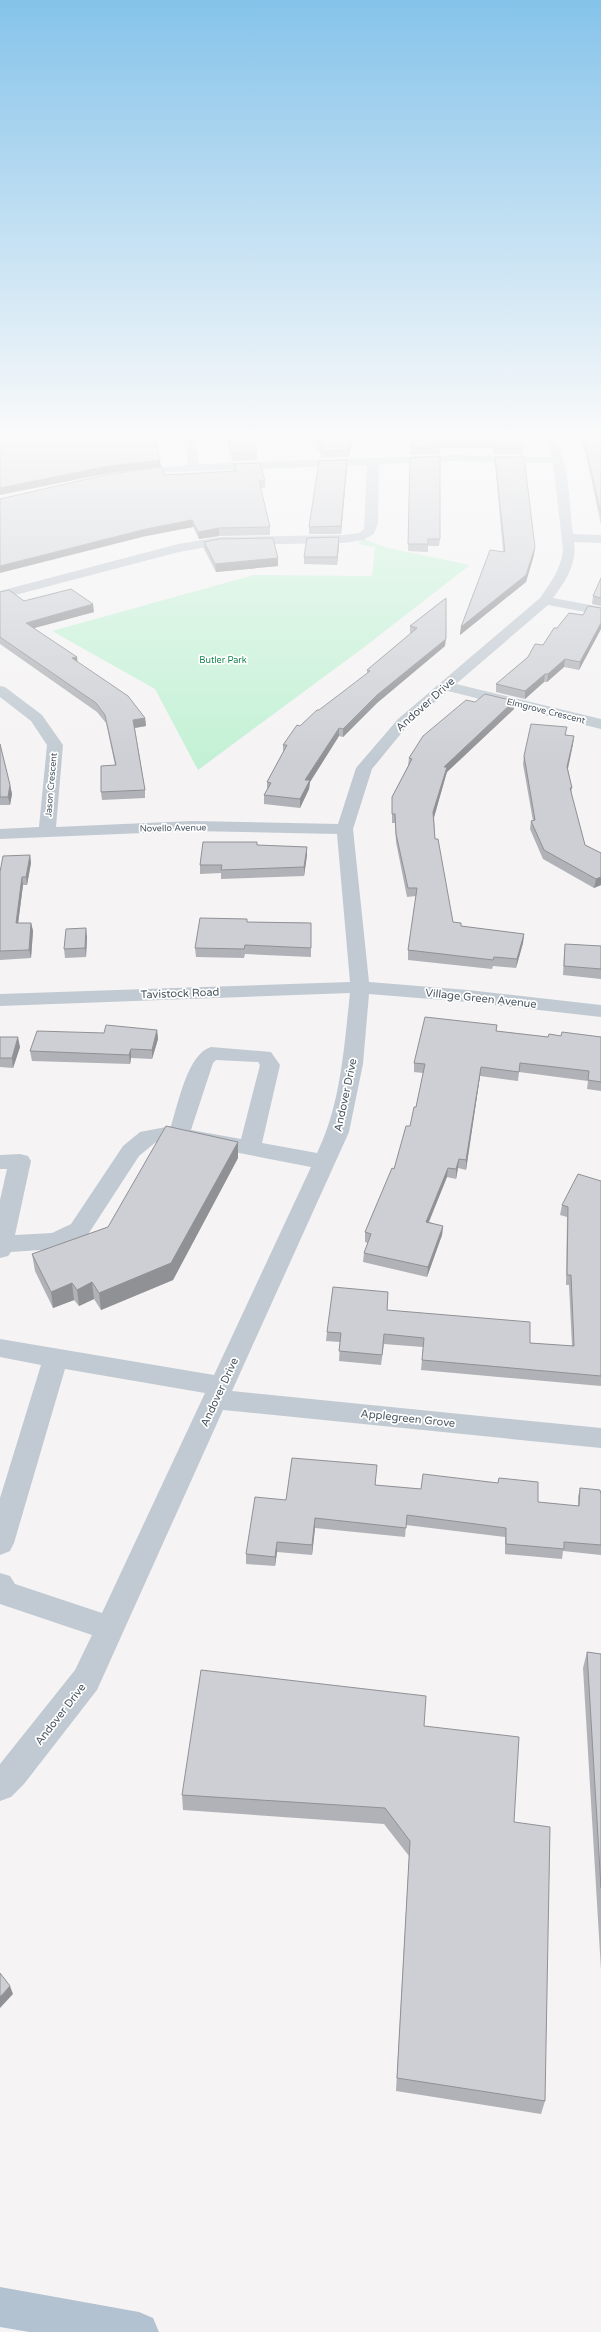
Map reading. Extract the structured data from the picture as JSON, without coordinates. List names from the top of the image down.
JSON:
{
  "streets": {
    "street": [
      "Andover Drive",
      "Elmgrove Crescent",
      "Jason Crescent",
      "Novello Avenue",
      "Tavistock Road",
      "Village Green Avenue",
      "Applegreen Grove"
    ]
  },
  "crossings": [
    ["Andover Drive", "Elmgrove Crescent"],
    ["Andover Drive", "Novello Avenue"],
    ["Andover Drive", "Tavistock Road"],
    ["Andover Drive", "Village Green Avenue"],
    ["Andover Drive", "Applegreen Grove"],
    ["Jason Crescent", "Novello Avenue"],
    ["Tavistock Road", "Village Green Avenue"]
  ],
  "parks": ["Butler Park"]
}
